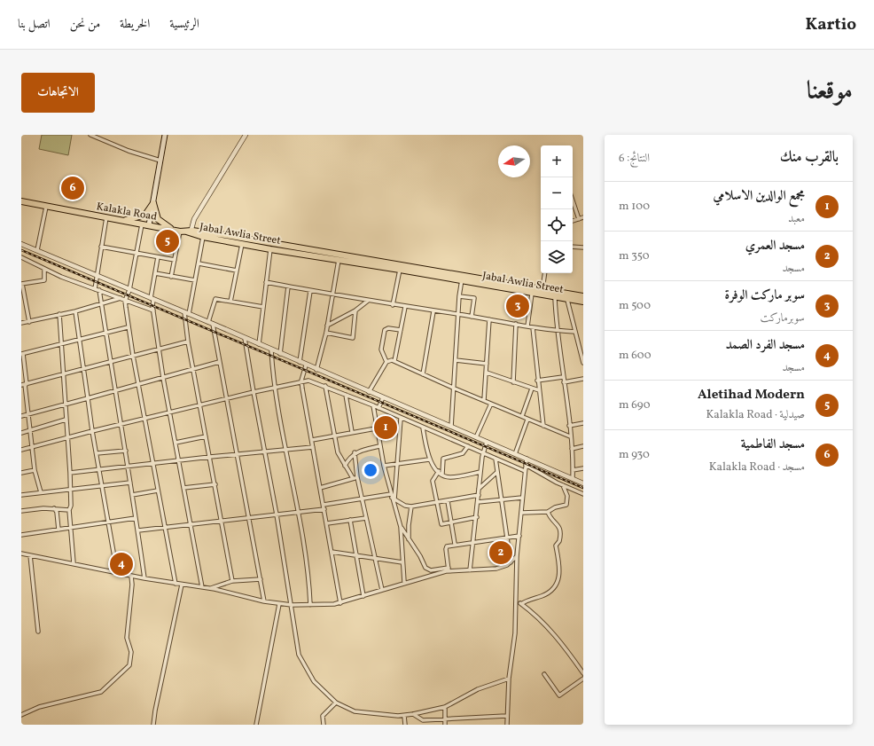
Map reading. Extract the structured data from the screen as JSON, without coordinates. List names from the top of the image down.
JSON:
{
  "streets": {
    "main road": ["Kalakla Road", "Jabal Awlia Street"]
  },
  "crossings": [
    ["Kalakla Road", "Jabal Awlia Street"]
  ],
  "north": "left",
  "page": {
    "header": "Kartio",
    "nav": [
      "الرئيسية",
      "الخريطة",
      "من نحن",
      "اتصل بنا"
    ],
    "title": "موقعنا",
    "buttons": "الاتجاهات",
    "heading": ["بالقرب منك", "النتائج: 6"],
    "map_buttons": ["+", "−"],
    "pins": [
      "6",
      "5",
      "3",
      "1",
      "2",
      "4"
    ],
    "list": [
      {
        "mark": "1",
        "name": "مجمع الوالدين الاسلامي",
        "note": "معبد",
        "value": "100 m"
      },
      {
        "mark": "2",
        "name": "مسجد العمري",
        "note": "مسجد",
        "value": "350 m"
      },
      {
        "mark": "3",
        "name": "سوبر ماركت الوفرة",
        "note": "سوبرماركت",
        "value": "500 m"
      },
      {
        "mark": "4",
        "name": "مسجد الفرد الصمد",
        "note": "مسجد",
        "value": "600 m"
      },
      {
        "mark": "5",
        "name": "Aletihad Modern",
        "note": "صيدلية · Kalakla Road",
        "value": "690 m"
      },
      {
        "mark": "6",
        "name": "مسجد الفاطمية",
        "note": "مسجد · Kalakla Road",
        "value": "930 m"
      }
    ]
  }
}
